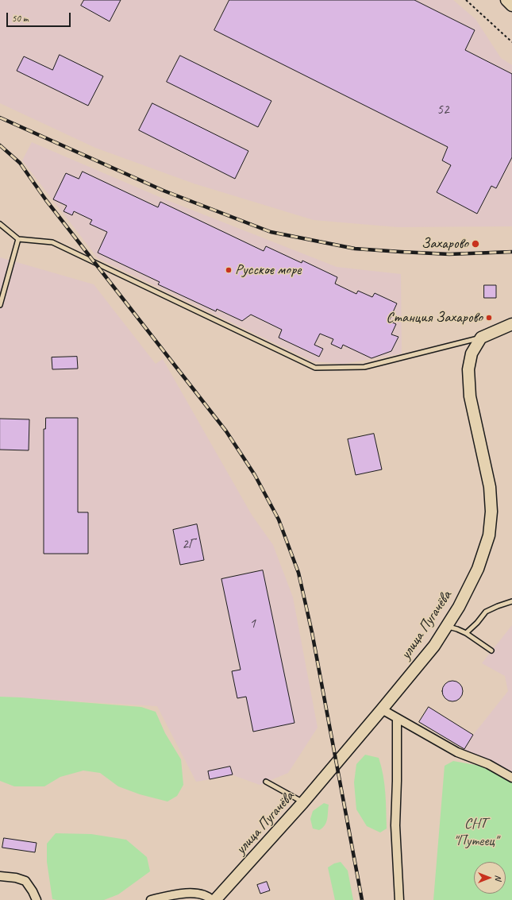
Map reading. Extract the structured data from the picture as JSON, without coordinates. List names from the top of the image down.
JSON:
{
  "streets": {
    "street": ["улица Пугачёва"]
  },
  "parks": ["СНТ \"Путеец\""],
  "places": ["Захарово", "Русское море", "Станция Захарово"],
  "house_numbers": ["52", "2Г", "1"],
  "scale_bar": "50 m",
  "north": "right"
}
